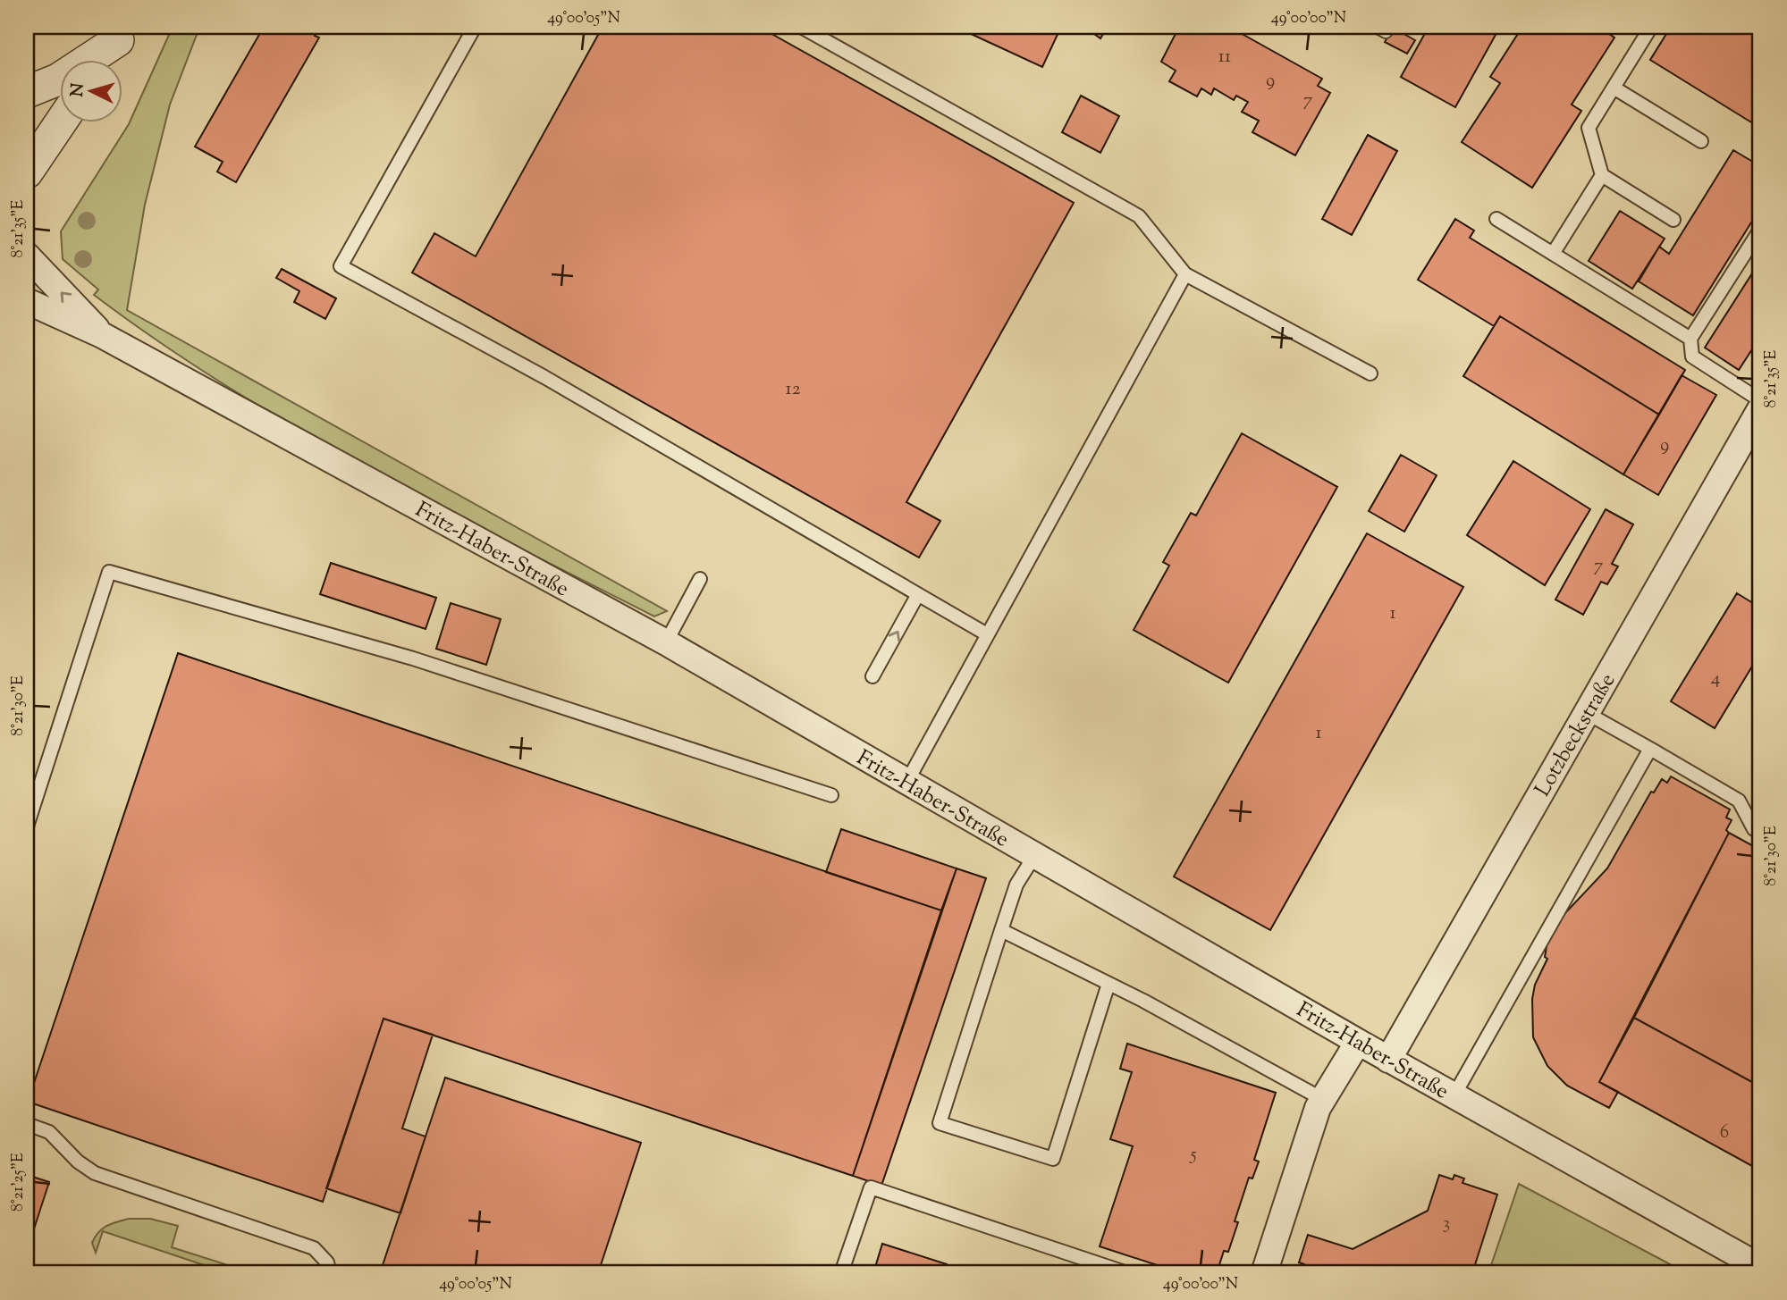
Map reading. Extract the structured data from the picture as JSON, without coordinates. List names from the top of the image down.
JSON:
{
  "streets": {
    "street": ["Fritz-Haber-Straße", "Lotzbeckstraße"]
  },
  "crossings": [
    ["Fritz-Haber-Straße", "Lotzbeckstraße"]
  ],
  "house_numbers": [
    "11",
    "9",
    "7",
    "12",
    "9",
    "7",
    "1",
    "4",
    "1",
    "6",
    "5",
    "3"
  ],
  "north": "left",
  "coordinates": [
    "49°00'05\"N",
    "49°00'00\"N",
    "8°21'35\"E",
    "8°21'30\"E",
    "8°21'25\"E"
  ]
}
